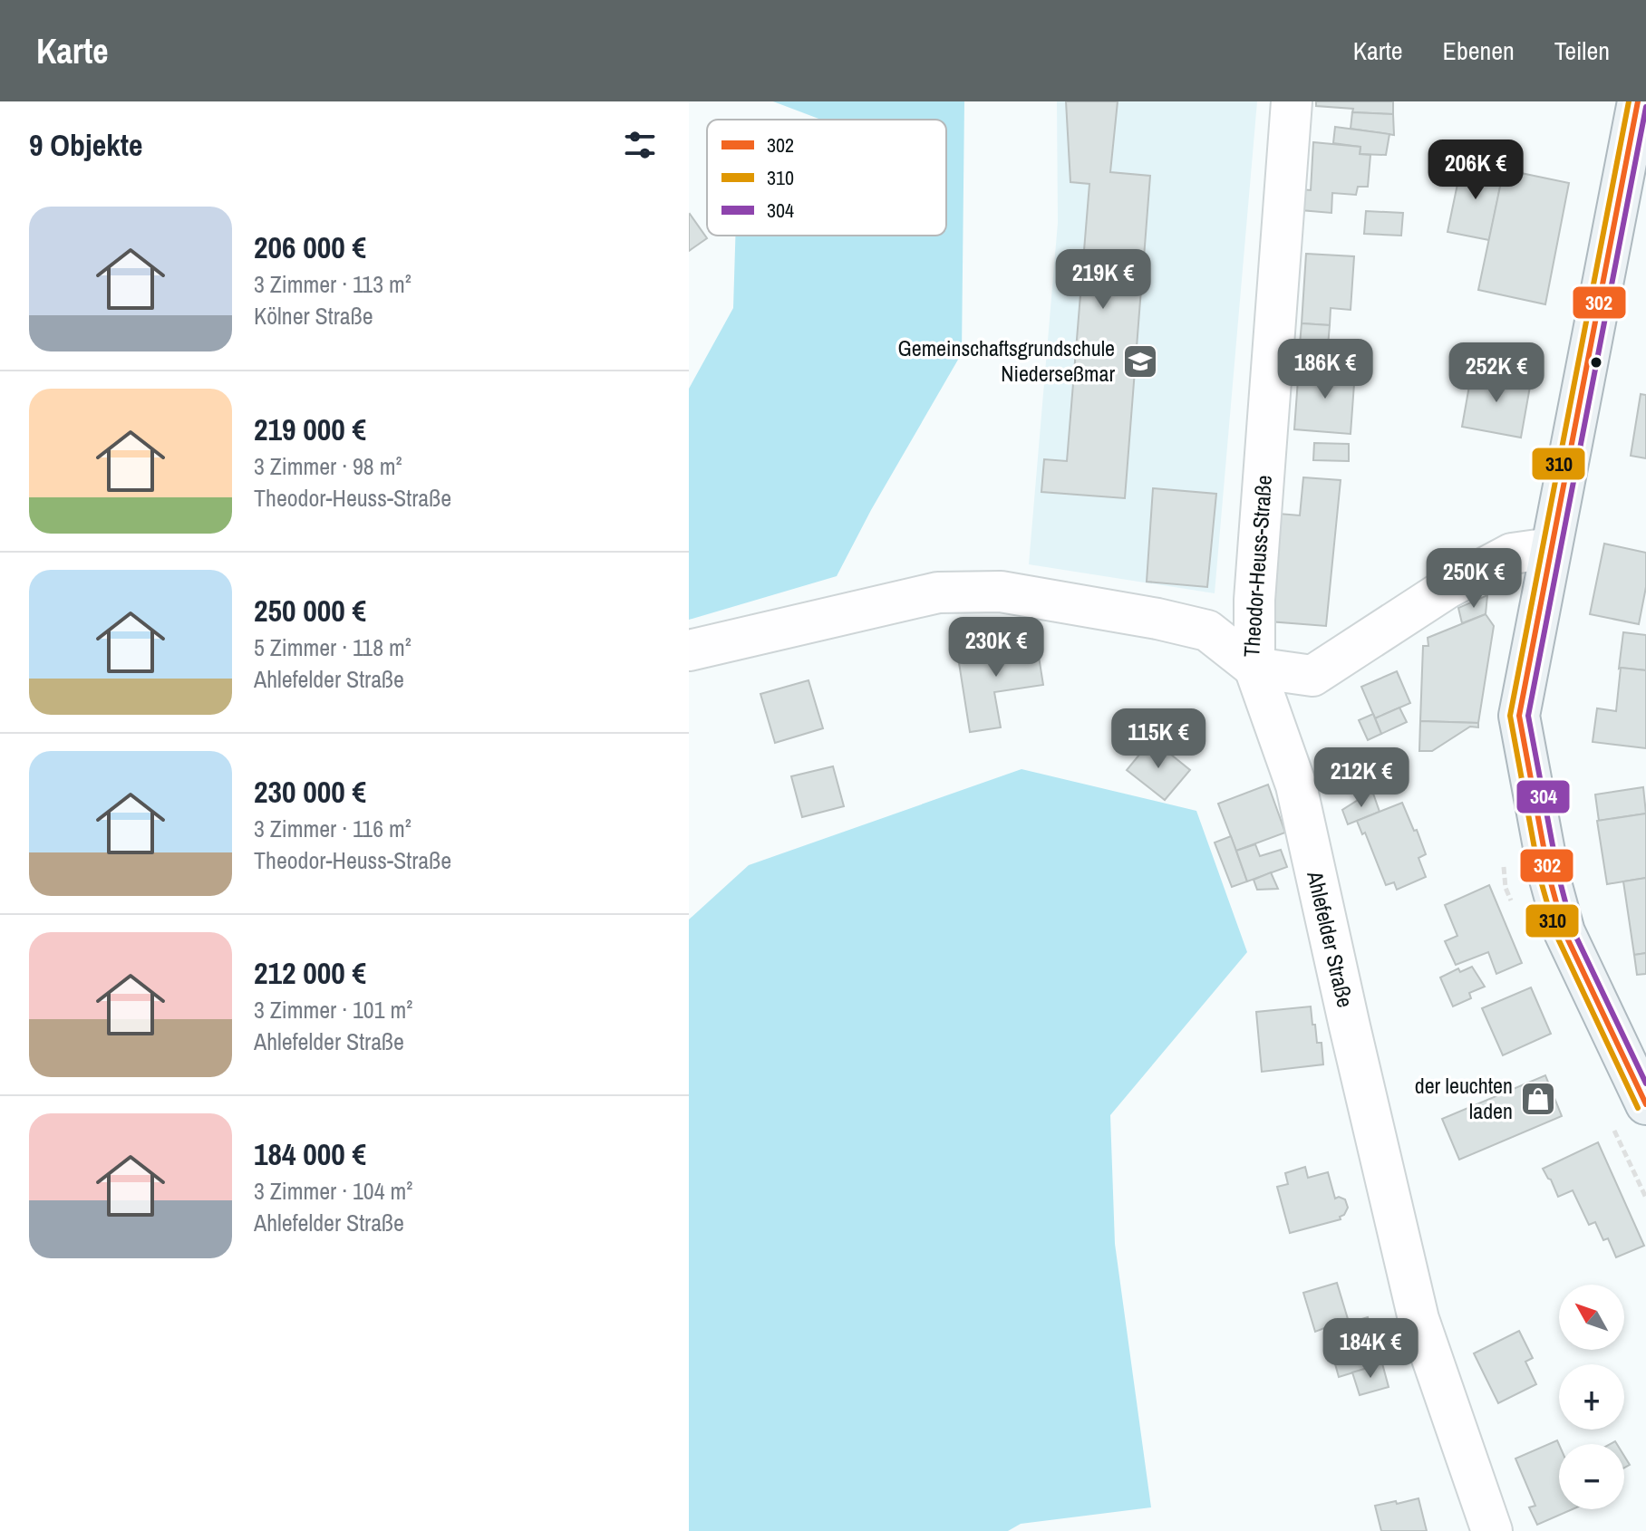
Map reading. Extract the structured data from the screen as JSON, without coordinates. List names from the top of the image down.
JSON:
{
  "streets": {
    "street": ["Theodor-Heuss-Straße", "Ahlefelder Straße"]
  },
  "crossings": [
    ["Theodor-Heuss-Straße", "Ahlefelder Straße"]
  ],
  "places": {
    "school or university": ["Gemeinschaftsgrundschule Niederseßmar"],
    "shop": ["der leuchten laden"]
  },
  "lines": ["transit line 302", "transit line 310", "transit line 304"],
  "legend": ["302", "310", "304"],
  "north": "top left",
  "page": {
    "header": "Karte",
    "nav": ["Karte", "Ebenen", "Teilen"],
    "heading": "9 Objekte",
    "price": [
      "206K €",
      "219K €",
      "186K €",
      "252K €",
      "250K €",
      "230K €",
      "115K €",
      "212K €",
      "184K €"
    ],
    "list": [
      {
        "name": "206 000 €",
        "note": "3 Zimmer · 113 m² · Kölner Straße"
      },
      {
        "name": "219 000 €",
        "note": "3 Zimmer · 98 m² · Theodor-Heuss-Straße"
      },
      {
        "name": "250 000 €",
        "note": "5 Zimmer · 118 m² · Ahlefelder Straße"
      },
      {
        "name": "230 000 €",
        "note": "3 Zimmer · 116 m² · Theodor-Heuss-Straße"
      },
      {
        "name": "212 000 €",
        "note": "3 Zimmer · 101 m² · Ahlefelder Straße"
      },
      {
        "name": "184 000 €",
        "note": "3 Zimmer · 104 m² · Ahlefelder Straße"
      }
    ],
    "map_buttons": ["+", "−"]
  }
}
